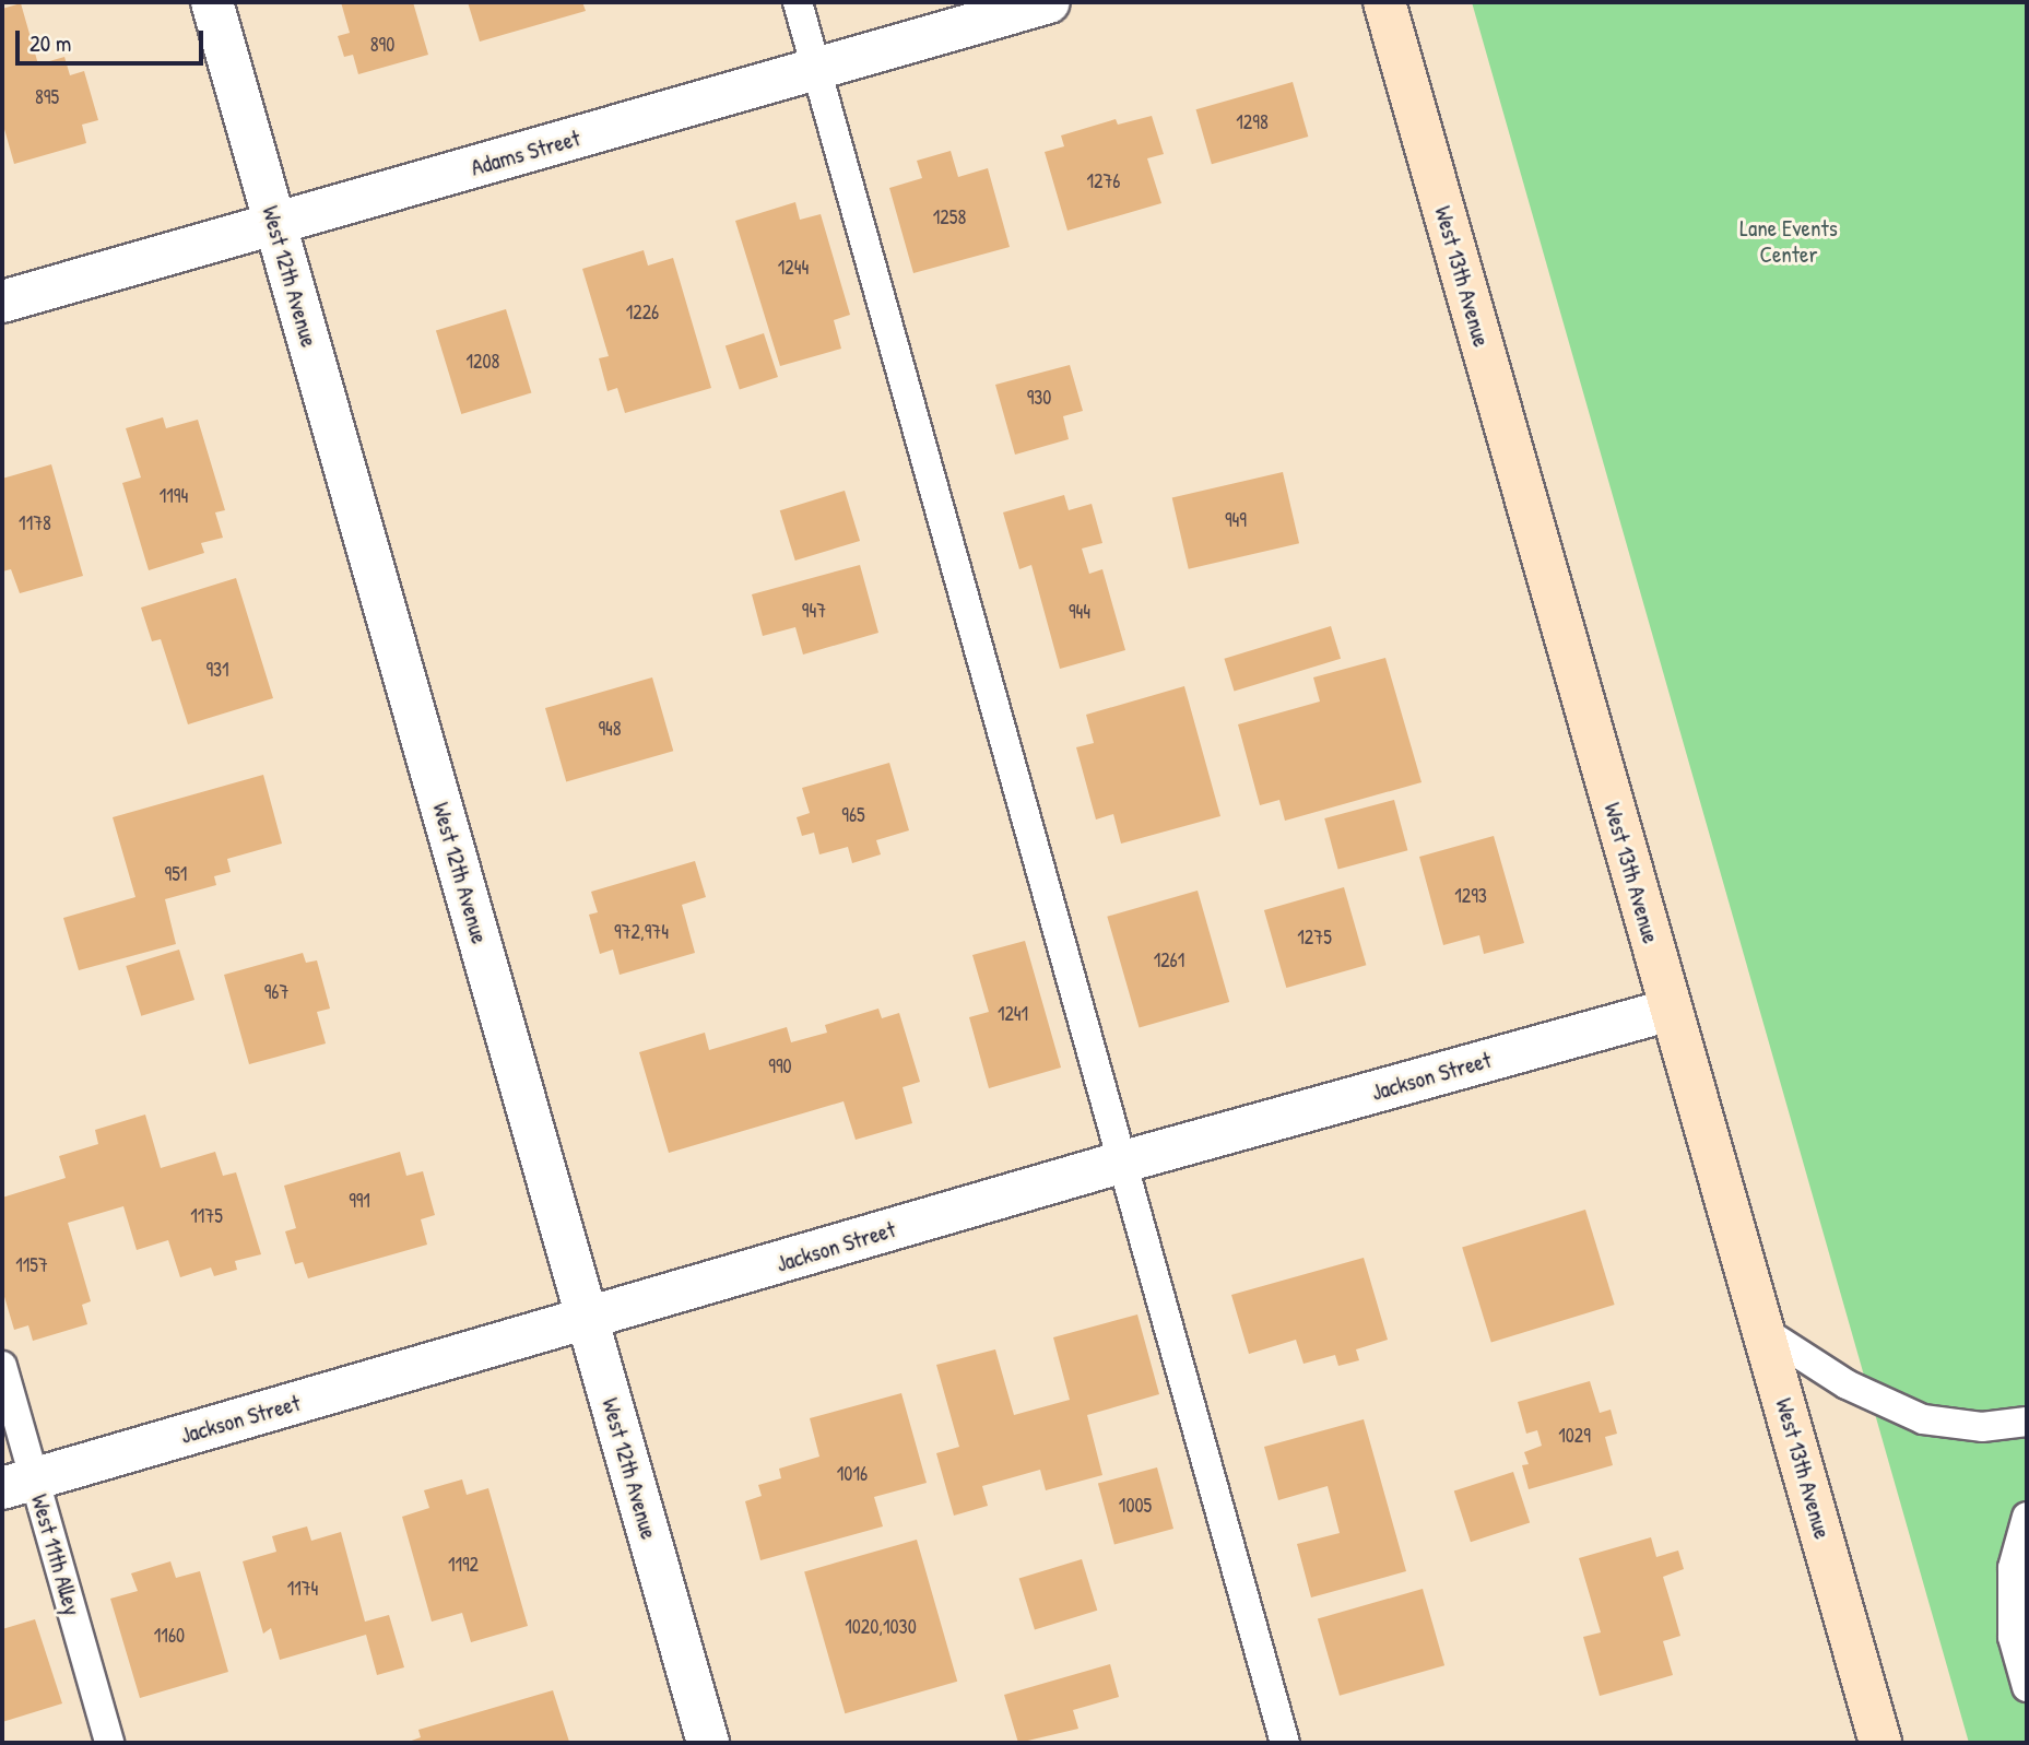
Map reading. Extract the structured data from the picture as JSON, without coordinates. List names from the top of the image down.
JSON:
{
  "streets": {
    "main road": ["West 13th Avenue"],
    "street": ["Adams Street", "West 12th Avenue", "Jackson Street"],
    "lane": ["West 11th Alley"]
  },
  "crossings": [
    ["Adams Street", "West 12th Avenue"],
    ["West 12th Avenue", "Jackson Street"],
    ["West 13th Avenue", "Jackson Street"],
    ["Jackson Street", "West 11th Alley"]
  ],
  "parks": ["Lane Events Center"],
  "house_numbers": [
    "890",
    "895",
    "1298",
    "1276",
    "1258",
    "1244",
    "1226",
    "1208",
    "930",
    "1194",
    "949",
    "1178",
    "947",
    "944",
    "931",
    "948",
    "965",
    "951",
    "1293",
    "972,974",
    "1275",
    "1261",
    "967",
    "1241",
    "990",
    "991",
    "1175",
    "1157",
    "1029",
    "1016",
    "1005",
    "1192",
    "1174",
    "1020,1030",
    "1160"
  ],
  "scale_bar": "20 m"
}
